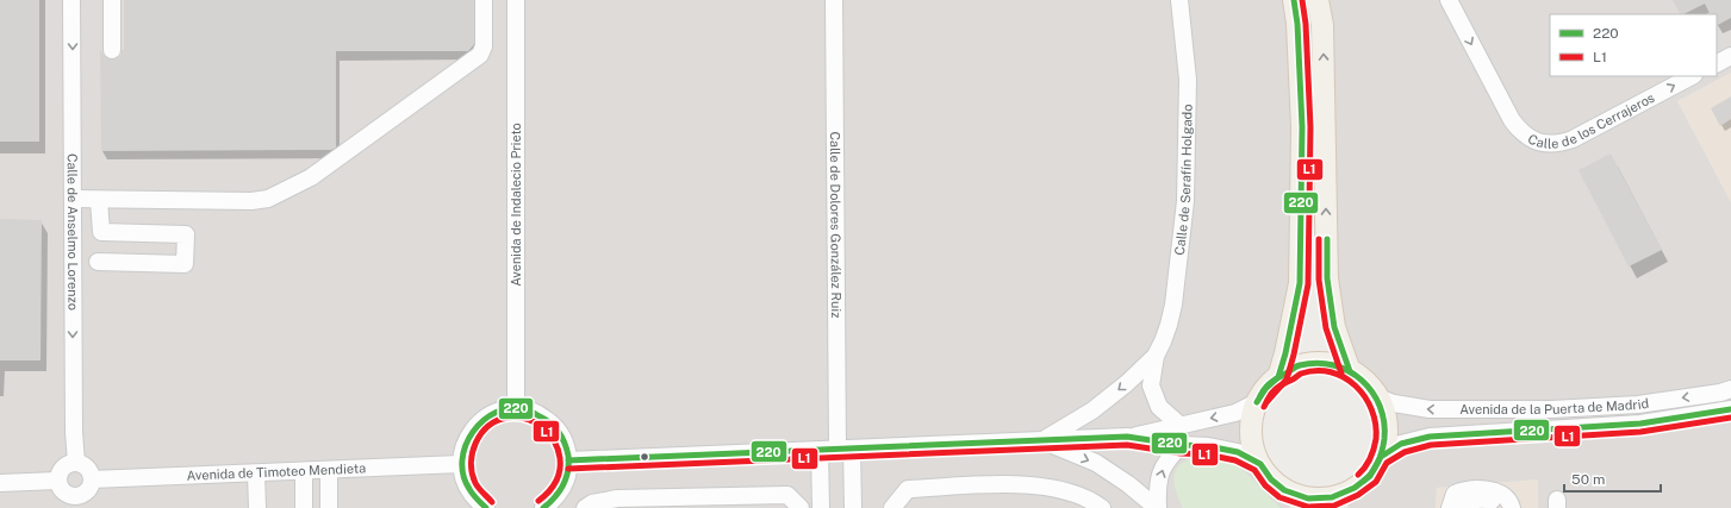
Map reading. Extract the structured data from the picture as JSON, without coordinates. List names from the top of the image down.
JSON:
{
  "streets": {
    "street": [
      "Calle de los Cerrajeros",
      "Calle de Serafín Holgado",
      "Avenida de Indalecio Prieto",
      "Calle de Dolores González Ruiz",
      "Calle de Anselmo Lorenzo",
      "Avenida de la Puerta de Madrid",
      "Avenida de Timoteo Mendieta"
    ]
  },
  "crossings": [
    ["Calle de Anselmo Lorenzo", "Avenida de Timoteo Mendieta"]
  ],
  "one_way": ["Calle de Anselmo Lorenzo"],
  "lines": ["transit line 220", "transit line L1"],
  "legend": ["220", "L1"],
  "scale_bar": "50 m"
}
